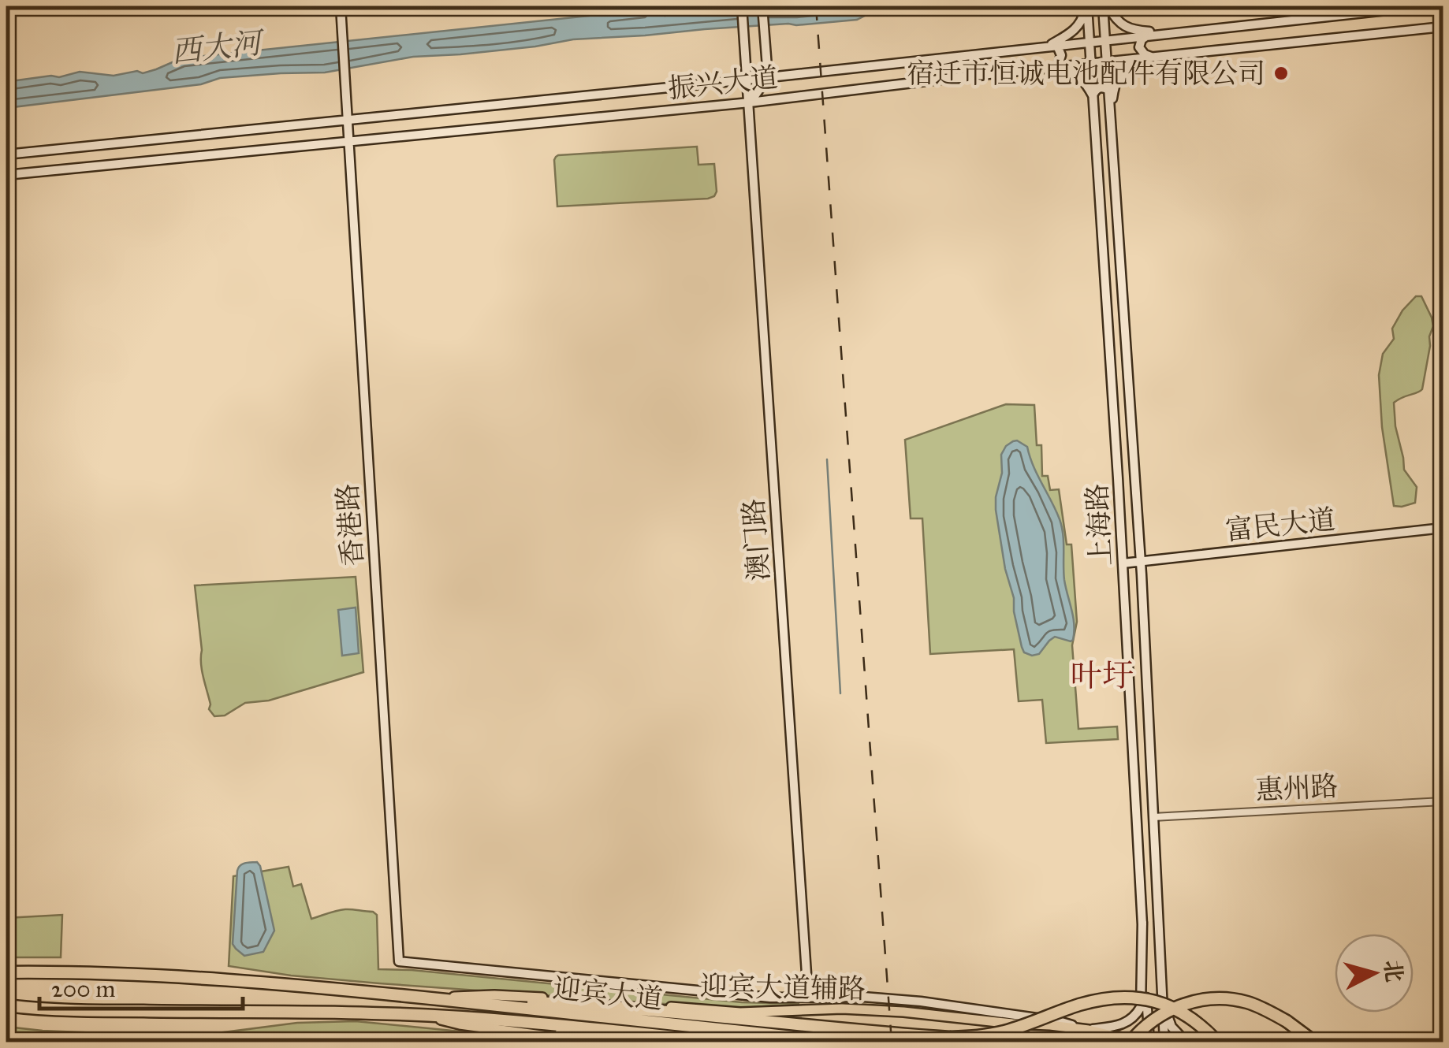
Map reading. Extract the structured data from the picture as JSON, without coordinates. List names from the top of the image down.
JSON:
{
  "streets": {
    "highway": ["迎宾大道"],
    "main road": [
      "振兴大道",
      "香港路",
      "上海路",
      "富民大道",
      "澳门路",
      "迎宾大道辅路"
    ],
    "street": ["惠州路"]
  },
  "crossings": [
    ["振兴大道", "香港路"],
    ["振兴大道", "上海路"],
    ["振兴大道", "澳门路"],
    ["上海路", "富民大道"],
    ["上海路", "惠州路"],
    ["迎宾大道辅路", "迎宾大道"]
  ],
  "districts": ["叶圩"],
  "water": ["西大河"],
  "places": ["宿迁市恒诚电池配件有限公司"],
  "scale_bar": "200 m",
  "north": "right"
}
